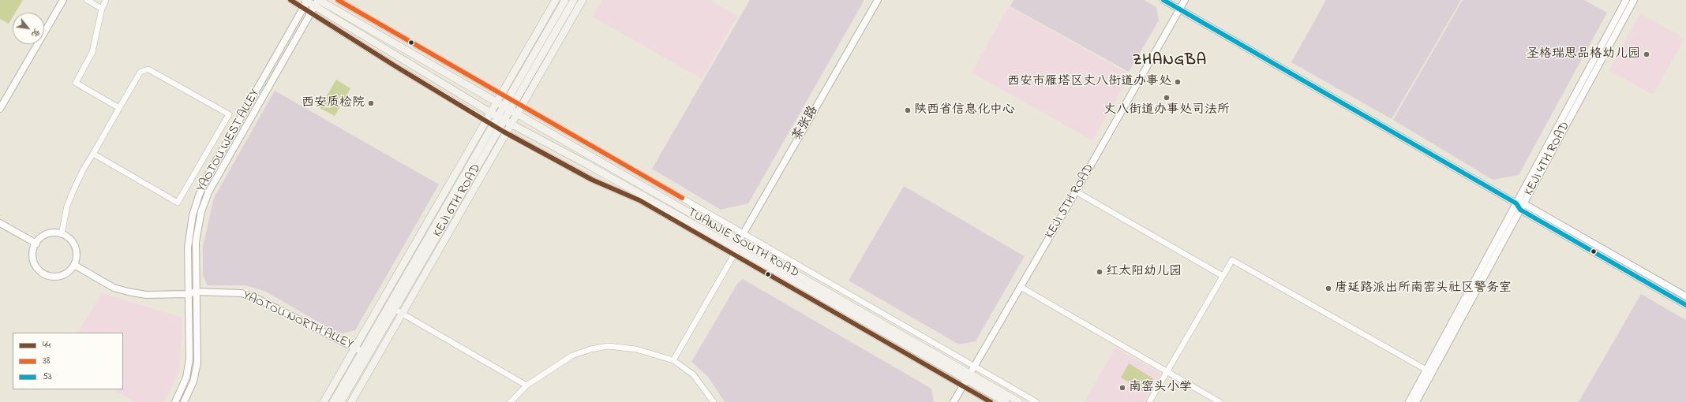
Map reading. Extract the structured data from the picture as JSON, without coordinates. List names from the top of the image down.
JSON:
{
  "streets": {
    "main road": ["KEJI 6TH ROAD", "TUANJIE SOUTH ROAD"],
    "street": [
      "茶张路",
      "YAOTOU WEST ALLEY",
      "KEJI 4TH ROAD",
      "KEJI 5TH ROAD",
      "YAOTOU NORTH ALLEY"
    ]
  },
  "crossings": [
    ["茶张路", "TUANJIE SOUTH ROAD"],
    ["YAOTOU WEST ALLEY", "TUANJIE SOUTH ROAD"],
    ["YAOTOU WEST ALLEY", "YAOTOU NORTH ALLEY"],
    ["KEJI 6TH ROAD", "TUANJIE SOUTH ROAD"],
    ["KEJI 6TH ROAD", "YAOTOU NORTH ALLEY"],
    ["KEJI 5TH ROAD", "TUANJIE SOUTH ROAD"]
  ],
  "districts": ["ZHANGBA"],
  "places": [
    "圣格瑞思品格幼儿园",
    "西安市雁塔区丈八街道办事处",
    "丈八街道办事处司法所",
    "西安质检院",
    "陕西省信息化中心",
    "红太阳幼儿园",
    "唐延路派出所南窑头社区警务室",
    "南窑头小学"
  ],
  "lines": ["transit line 44", "transit line 38", "transit line 53"],
  "legend": ["44", "38", "53"],
  "north": "bottom right"
}
